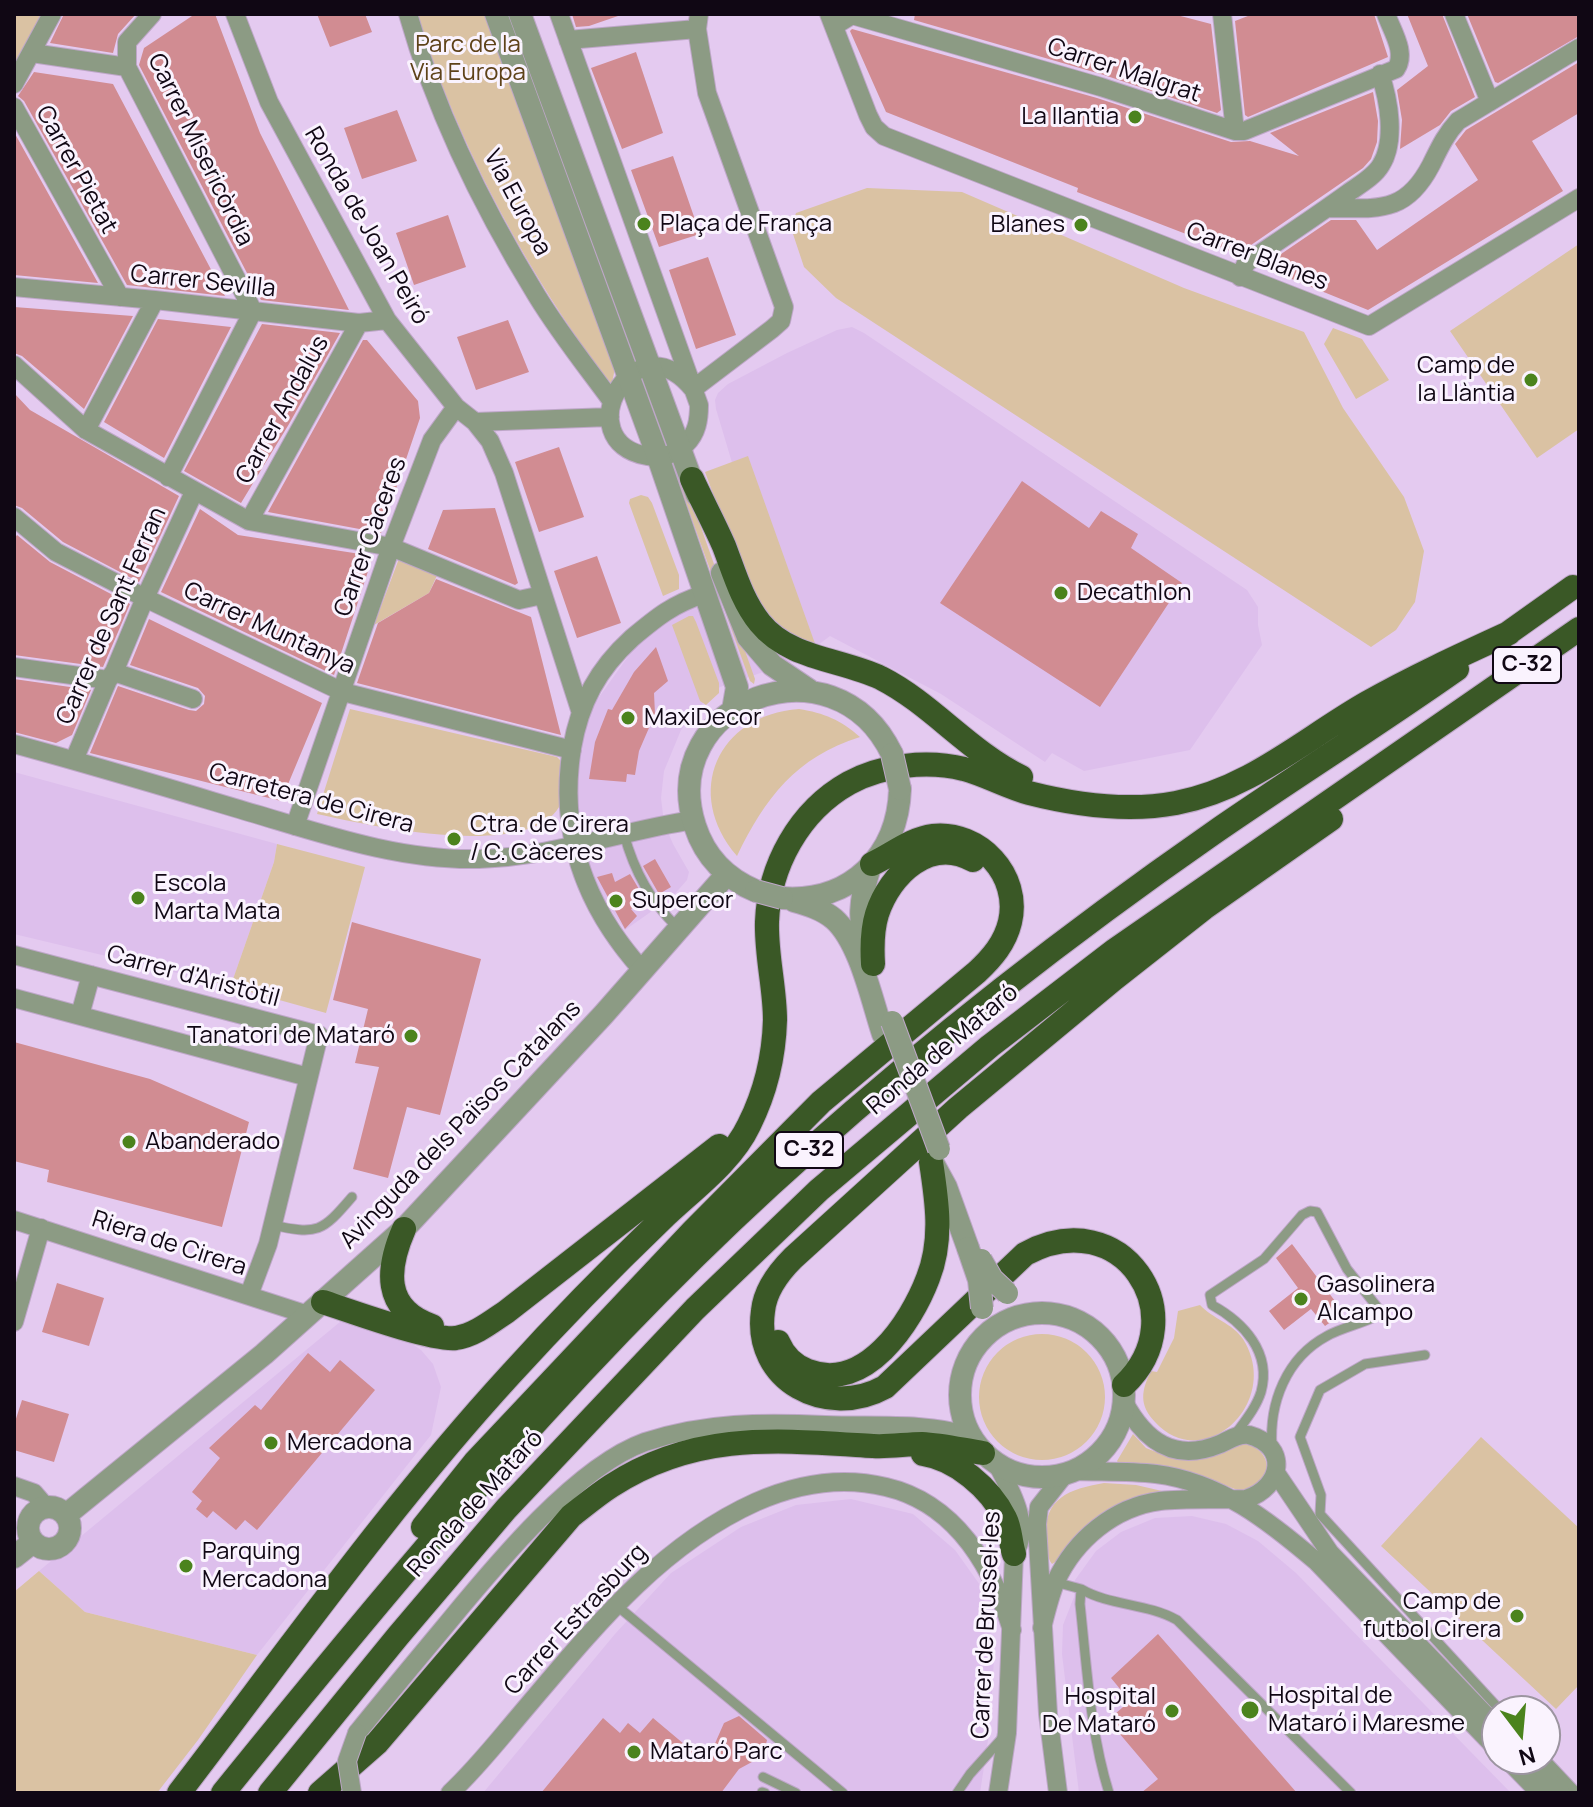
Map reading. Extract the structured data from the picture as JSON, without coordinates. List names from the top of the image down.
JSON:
{
  "streets": {
    "highway": ["C-32", "Ronda de Mataró"],
    "street": [
      "Carrer Malgrat",
      "Carrer Misericòrdia",
      "Carrer Pietat",
      "Via Europa",
      "Ronda de Joan Peiró",
      "Carrer Blanes",
      "Carrer Sevilla",
      "Carrer Andalús",
      "Carrer Càceres",
      "Carrer de Sant Ferran",
      "Carrer Muntanya",
      "Carretera de Cirera",
      "Carrer d'Aristòtil",
      "Avinguda dels Països Catalans",
      "Riera de Cirera",
      "Carrer Estrasburg",
      "Carrer de Brussel·les"
    ]
  },
  "crossings": [
    ["Carrer Malgrat", "Carrer Blanes"],
    ["Carrer Misericòrdia", "Carrer Sevilla"],
    ["Carrer Pietat", "Carrer Sevilla"],
    ["Via Europa", "Carretera de Cirera"],
    ["Via Europa", "Avinguda dels Països Catalans"],
    ["Ronda de Joan Peiró", "Carrer Sevilla"],
    ["Ronda de Joan Peiró", "Carrer Càceres"],
    ["Carrer Sevilla", "Carrer Andalús"],
    ["Carrer Càceres", "Carrer Muntanya"],
    ["Carrer Càceres", "Carretera de Cirera"],
    ["Carrer de Sant Ferran", "Carrer Muntanya"],
    ["Carrer de Sant Ferran", "Carretera de Cirera"],
    ["C-32", "Ronda de Mataró"],
    ["Carretera de Cirera", "Avinguda dels Països Catalans"],
    ["Carrer d'Aristòtil", "Riera de Cirera"],
    ["Avinguda dels Països Catalans", "Riera de Cirera"],
    ["Carrer Estrasburg", "Carrer de Brussel·les"]
  ],
  "parks": ["Parc de la Via Europa"],
  "places": [
    "La llantia",
    "Plaça de França",
    "Blanes",
    "Camp de la Llàntia",
    "Decathlon",
    "MaxiDecor",
    "Ctra. de Cirera / C. Càceres",
    "Escola Marta Mata",
    "Supercor",
    "Tanatori de Mataró",
    "Abanderado",
    "Gasolinera Alcampo",
    "Mercadona",
    "Parquing Mercadona",
    "Camp de futbol Cirera",
    "Hospital de Mataró i Maresme",
    "Hospital De Mataró",
    "Mataró Parc"
  ],
  "north": "bottom"
}
